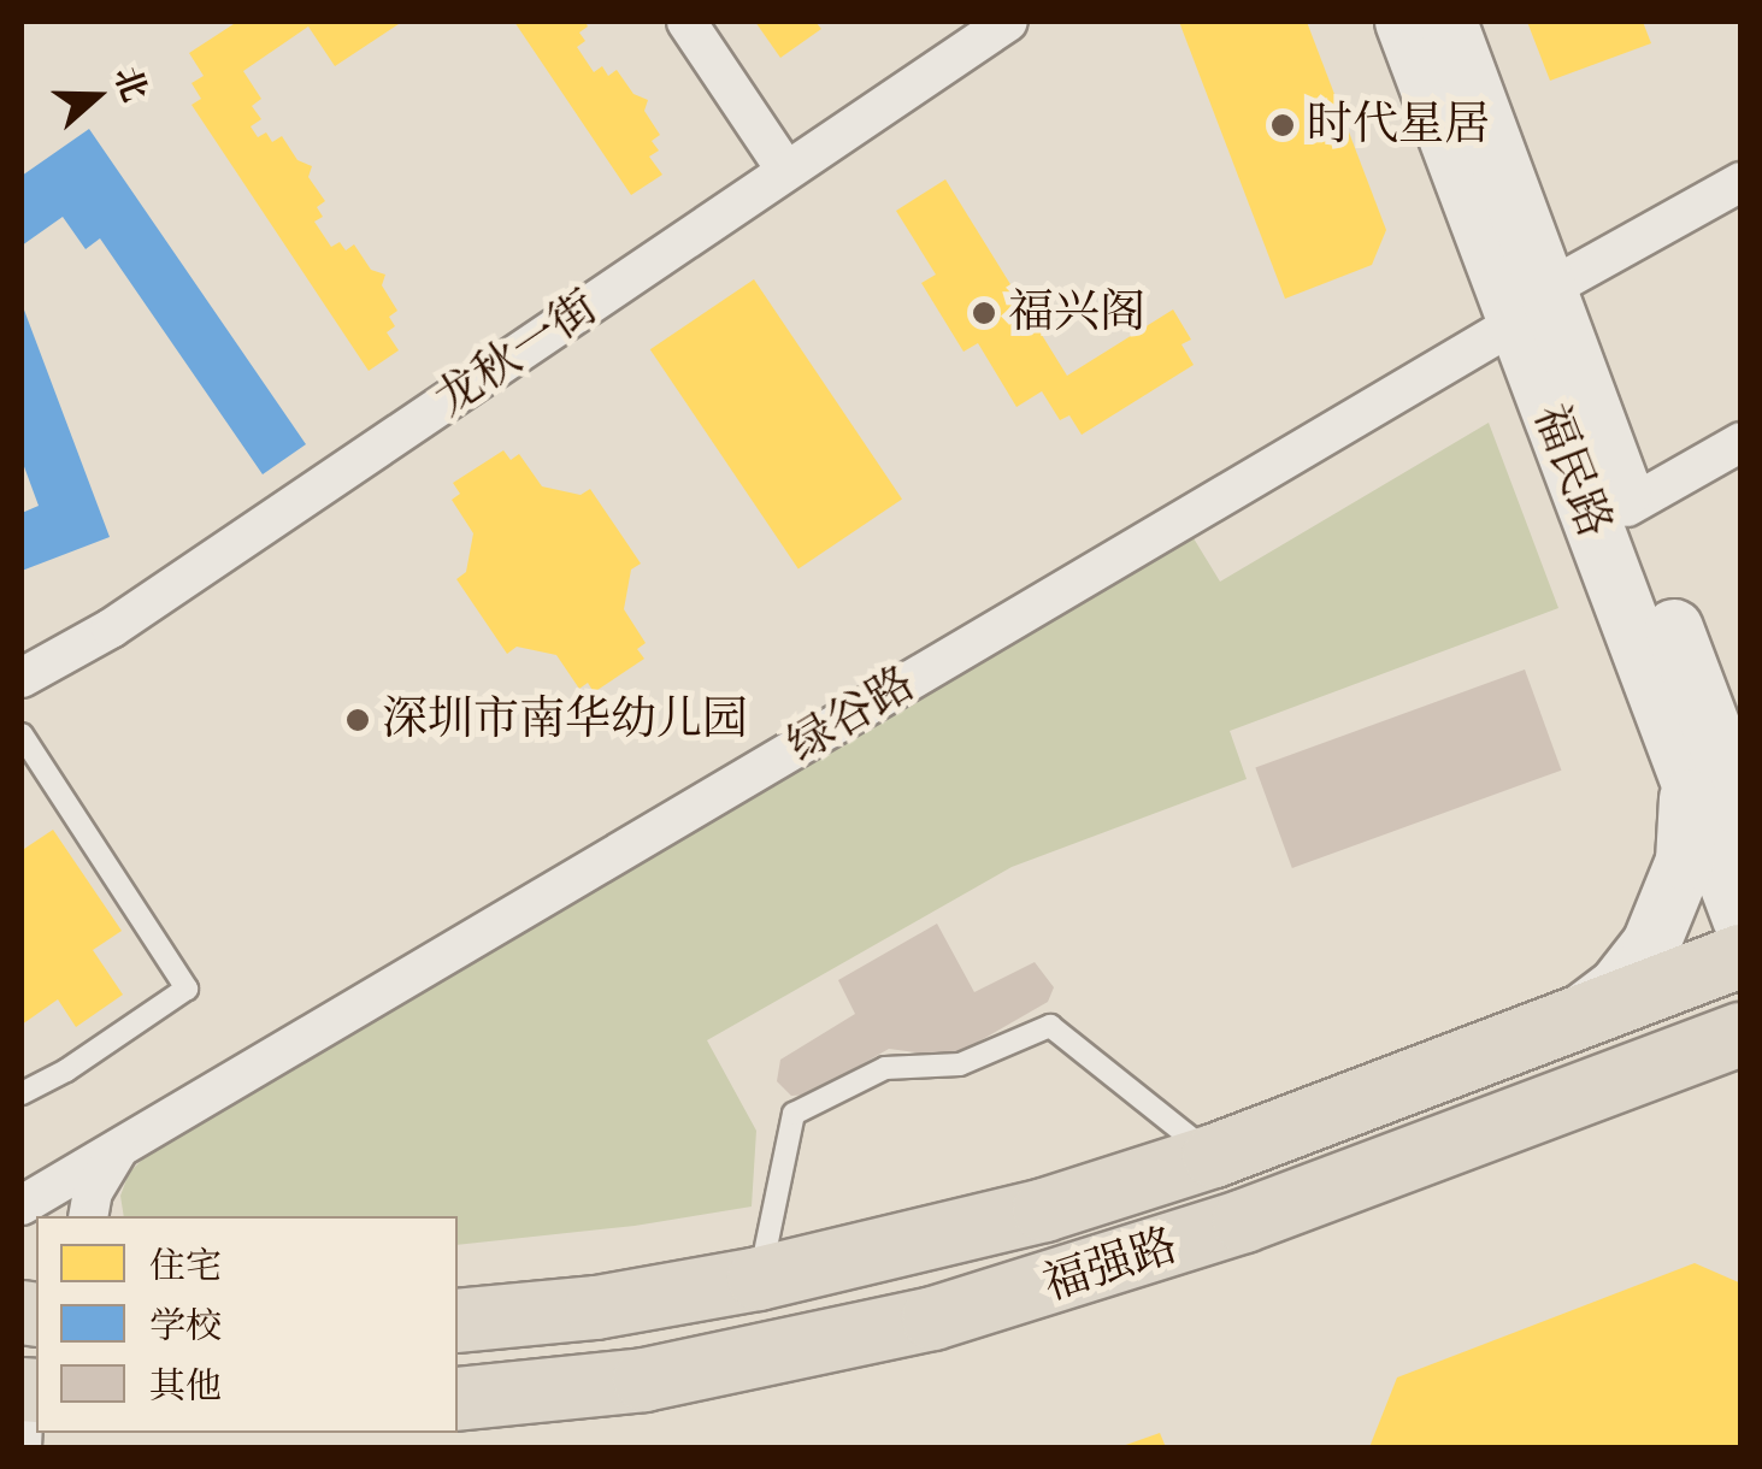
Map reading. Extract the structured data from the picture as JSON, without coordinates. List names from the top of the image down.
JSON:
{
  "streets": {
    "main road": ["福民路", "福强路"],
    "street": ["龙秋一街", "绿谷路"]
  },
  "crossings": [
    ["福民路", "绿谷路"]
  ],
  "places": ["时代星居", "福兴阁", "深圳市南华幼儿园"],
  "legend": ["住宅", "学校", "其他"],
  "north": "right"
}
